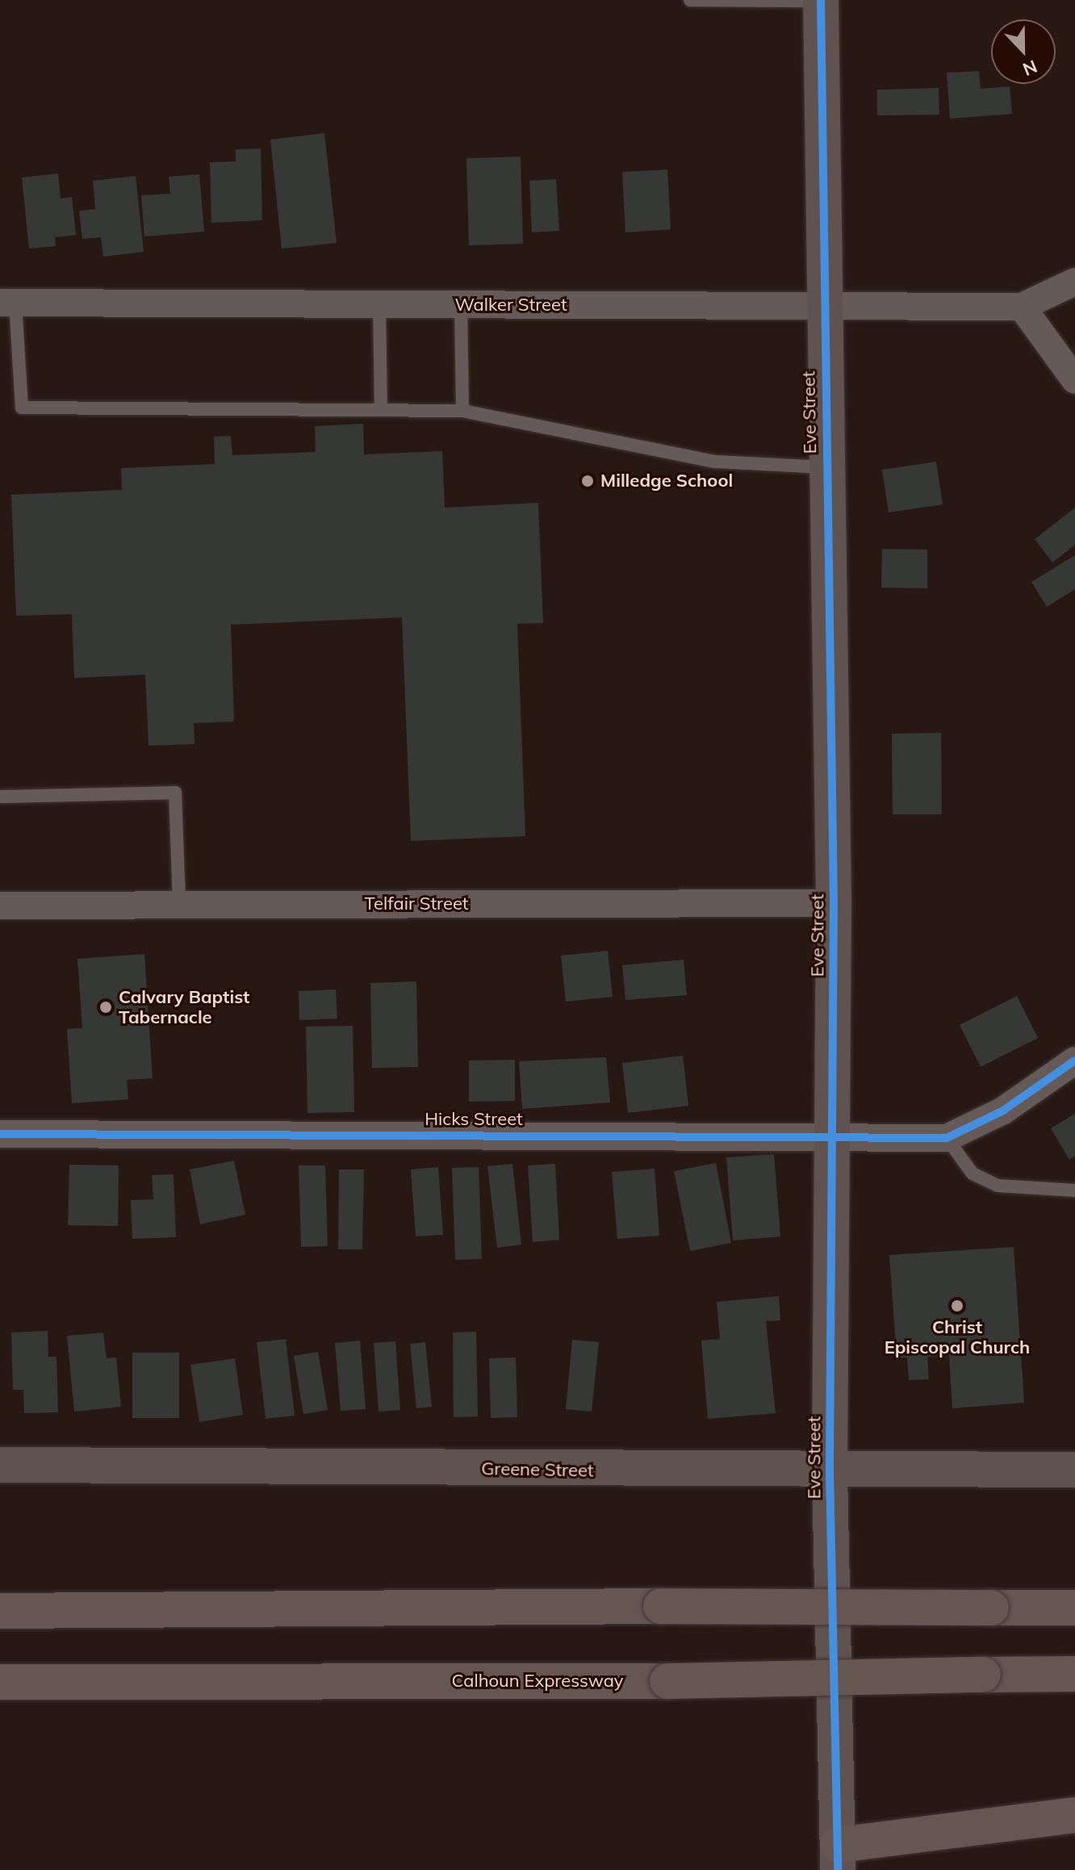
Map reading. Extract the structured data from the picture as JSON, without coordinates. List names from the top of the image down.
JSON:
{
  "streets": {
    "highway": ["Calhoun Expressway"],
    "street": [
      "Walker Street",
      "Eve Street",
      "Telfair Street",
      "Hicks Street",
      "Greene Street"
    ]
  },
  "crossings": [
    ["Walker Street", "Eve Street"],
    ["Eve Street", "Telfair Street"],
    ["Eve Street", "Hicks Street"],
    ["Eve Street", "Greene Street"]
  ],
  "places": ["Milledge School", "Calvary Baptist Tabernacle", "Christ Episcopal Church"],
  "north": "bottom"
}
